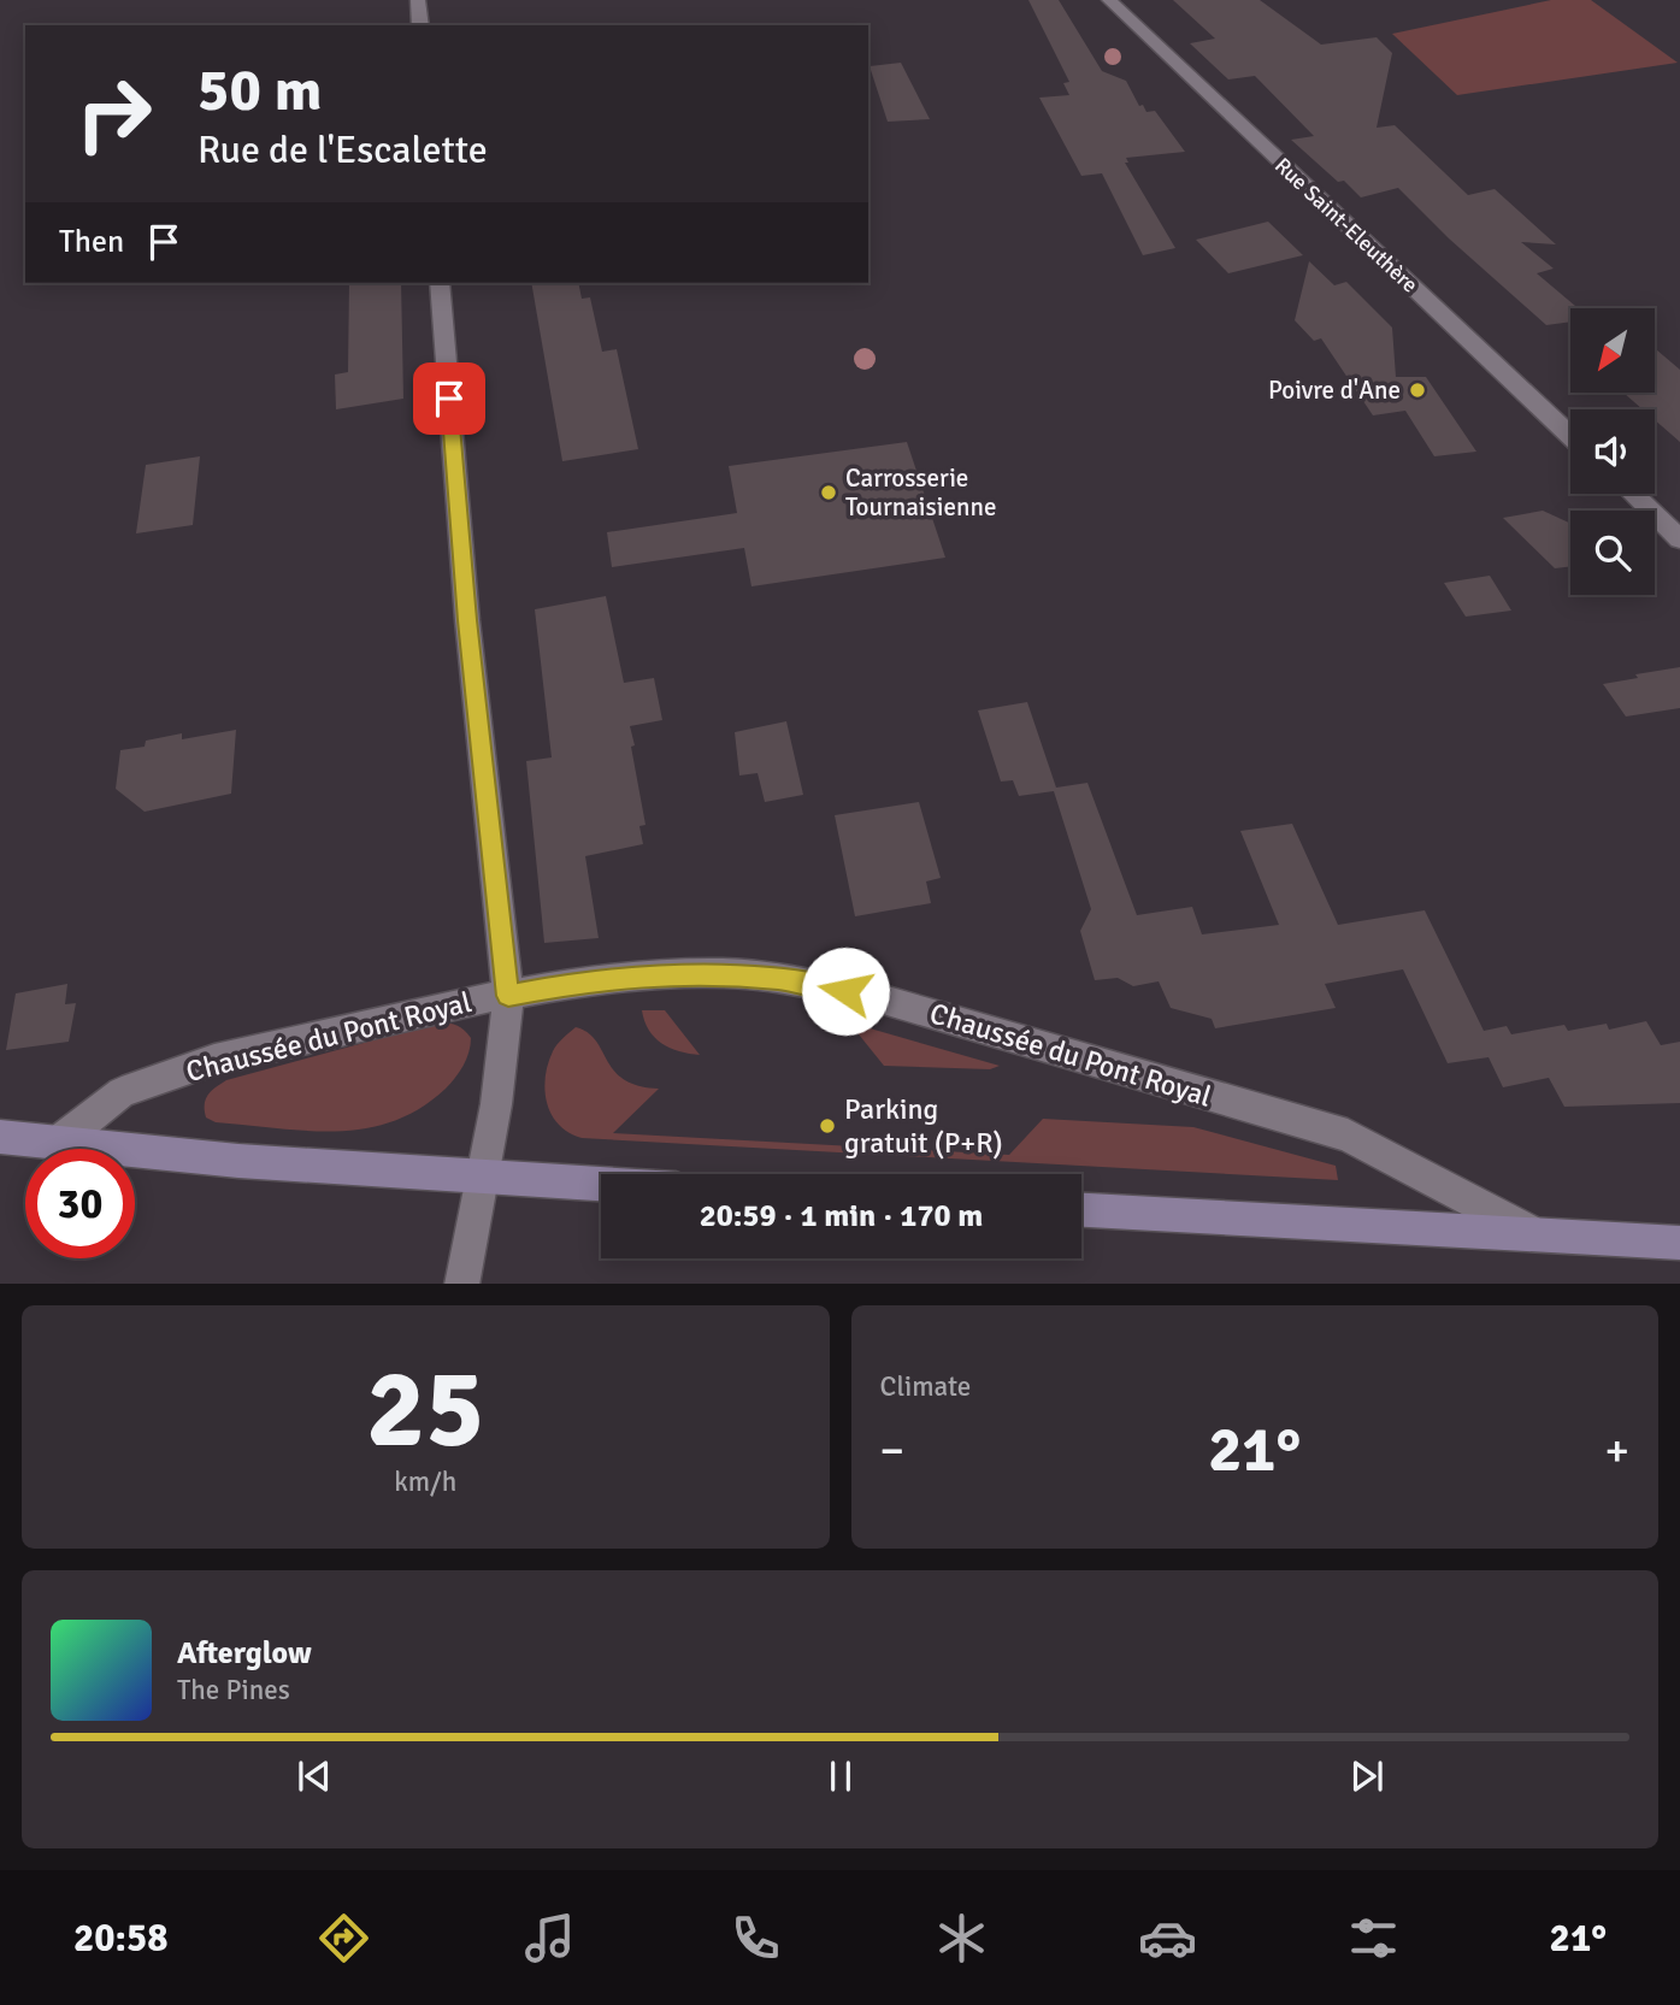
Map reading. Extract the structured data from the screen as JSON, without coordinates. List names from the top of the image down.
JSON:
{
  "streets": {
    "main road": ["Chaussée du Pont Royal"],
    "street": ["Rue Saint-Eleuthère"]
  },
  "places": ["Poivre d'Ane", "Carrosserie Tournaisienne", "Parking gratuit (P+R)"],
  "north": "bottom left",
  "page": {
    "turn": ["50 m", "Rue de l'Escalette"],
    "then": "Then",
    "limit": "30",
    "trip": "20:59 · 1 min · 170 m",
    "tile": [
      ["25", "km/h"],
      "Climate"
    ],
    "heat": ["−", "21°", "+"],
    "song": ["Afterglow", "The Pines"],
    "tabs": ["20:58", "21°"]
  }
}
